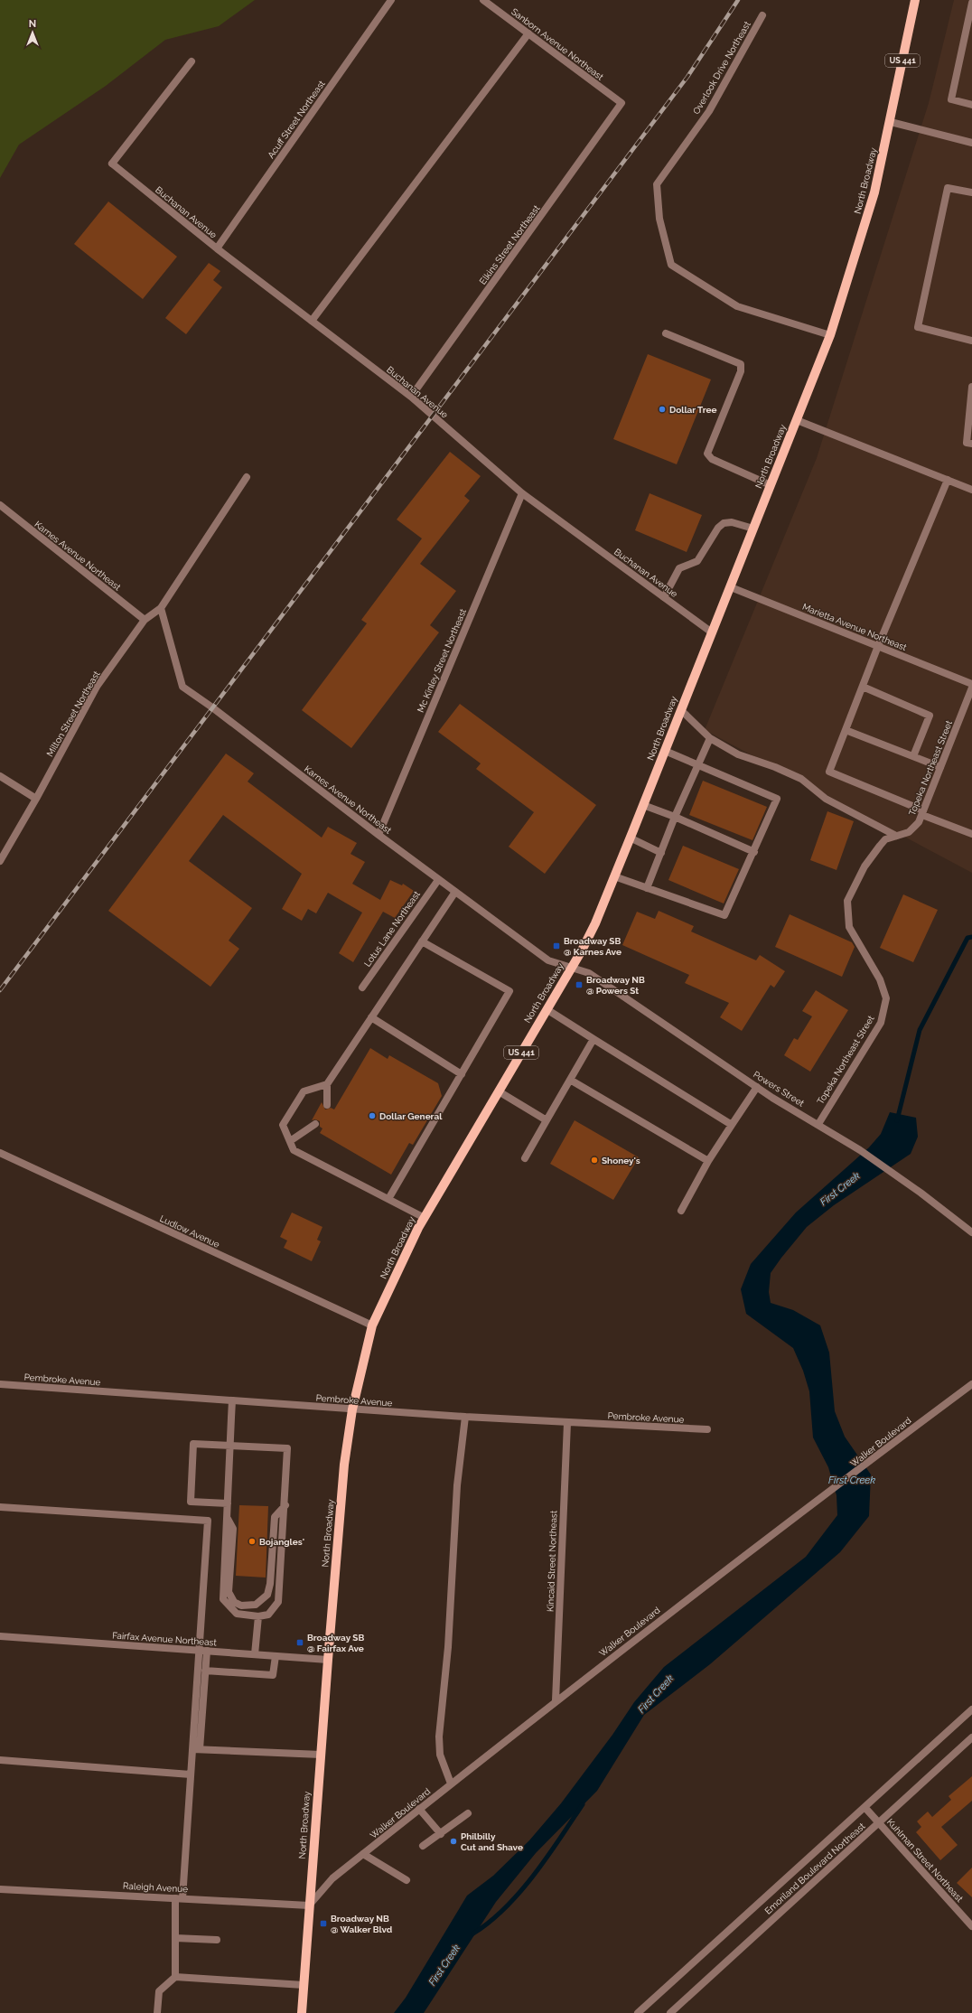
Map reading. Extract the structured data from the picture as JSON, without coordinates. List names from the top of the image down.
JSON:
{
  "streets": {
    "main road": ["US 441", "North Broadway"],
    "street": [
      "Sanborn Avenue Northeast",
      "Overlook Drive Northeast",
      "Acuff Street Northeast",
      "Buchanan Avenue",
      "Elkins Street Northeast",
      "Karnes Avenue Northeast",
      "Marietta Avenue Northeast",
      "Mc Kinley Street Northeast",
      "Milton Street Northeast",
      "Topeka Northeast Street",
      "Lotus Lane Northeast",
      "Powers Street",
      "Ludlow Avenue",
      "Pembroke Avenue",
      "Walker Boulevard",
      "Kincaid Street Northeast",
      "Fairfax Avenue Northeast",
      "Kuhlman Street Northeast",
      "Emoriland Boulevard Northeast",
      "Raleigh Avenue"
    ]
  },
  "crossings": [
    ["Sanborn Avenue Northeast", "Elkins Street Northeast"],
    ["Overlook Drive Northeast", "North Broadway"],
    ["Acuff Street Northeast", "Buchanan Avenue"],
    ["North Broadway", "Buchanan Avenue"],
    ["North Broadway", "Karnes Avenue Northeast"],
    ["North Broadway", "Marietta Avenue Northeast"],
    ["North Broadway", "Powers Street"],
    ["North Broadway", "Ludlow Avenue"],
    ["North Broadway", "Pembroke Avenue"],
    ["North Broadway", "Walker Boulevard"],
    ["North Broadway", "Fairfax Avenue Northeast"],
    ["North Broadway", "Raleigh Avenue"],
    ["Buchanan Avenue", "Elkins Street Northeast"],
    ["Buchanan Avenue", "Mc Kinley Street Northeast"],
    ["Karnes Avenue Northeast", "Mc Kinley Street Northeast"],
    ["Karnes Avenue Northeast", "Milton Street Northeast"],
    ["Karnes Avenue Northeast", "Lotus Lane Northeast"],
    ["Karnes Avenue Northeast", "Powers Street"],
    ["Topeka Northeast Street", "Powers Street"],
    ["Pembroke Avenue", "Kincaid Street Northeast"],
    ["Walker Boulevard", "Kincaid Street Northeast"],
    ["Walker Boulevard", "Raleigh Avenue"],
    ["Kuhlman Street Northeast", "Emoriland Boulevard Northeast"]
  ],
  "water": ["First Creek"],
  "places": {
    "other": [
      "Dollar Tree",
      "Dollar General",
      "Shoney's",
      "Bojangles'",
      "Philbilly Cut and Shave"
    ],
    "transit": [
      "Broadway SB @ Karnes Ave",
      "Broadway NB @ Powers St",
      "Broadway SB @ Fairfax Ave",
      "Broadway NB @ Walker Blvd"
    ]
  },
  "north": "top"
}
